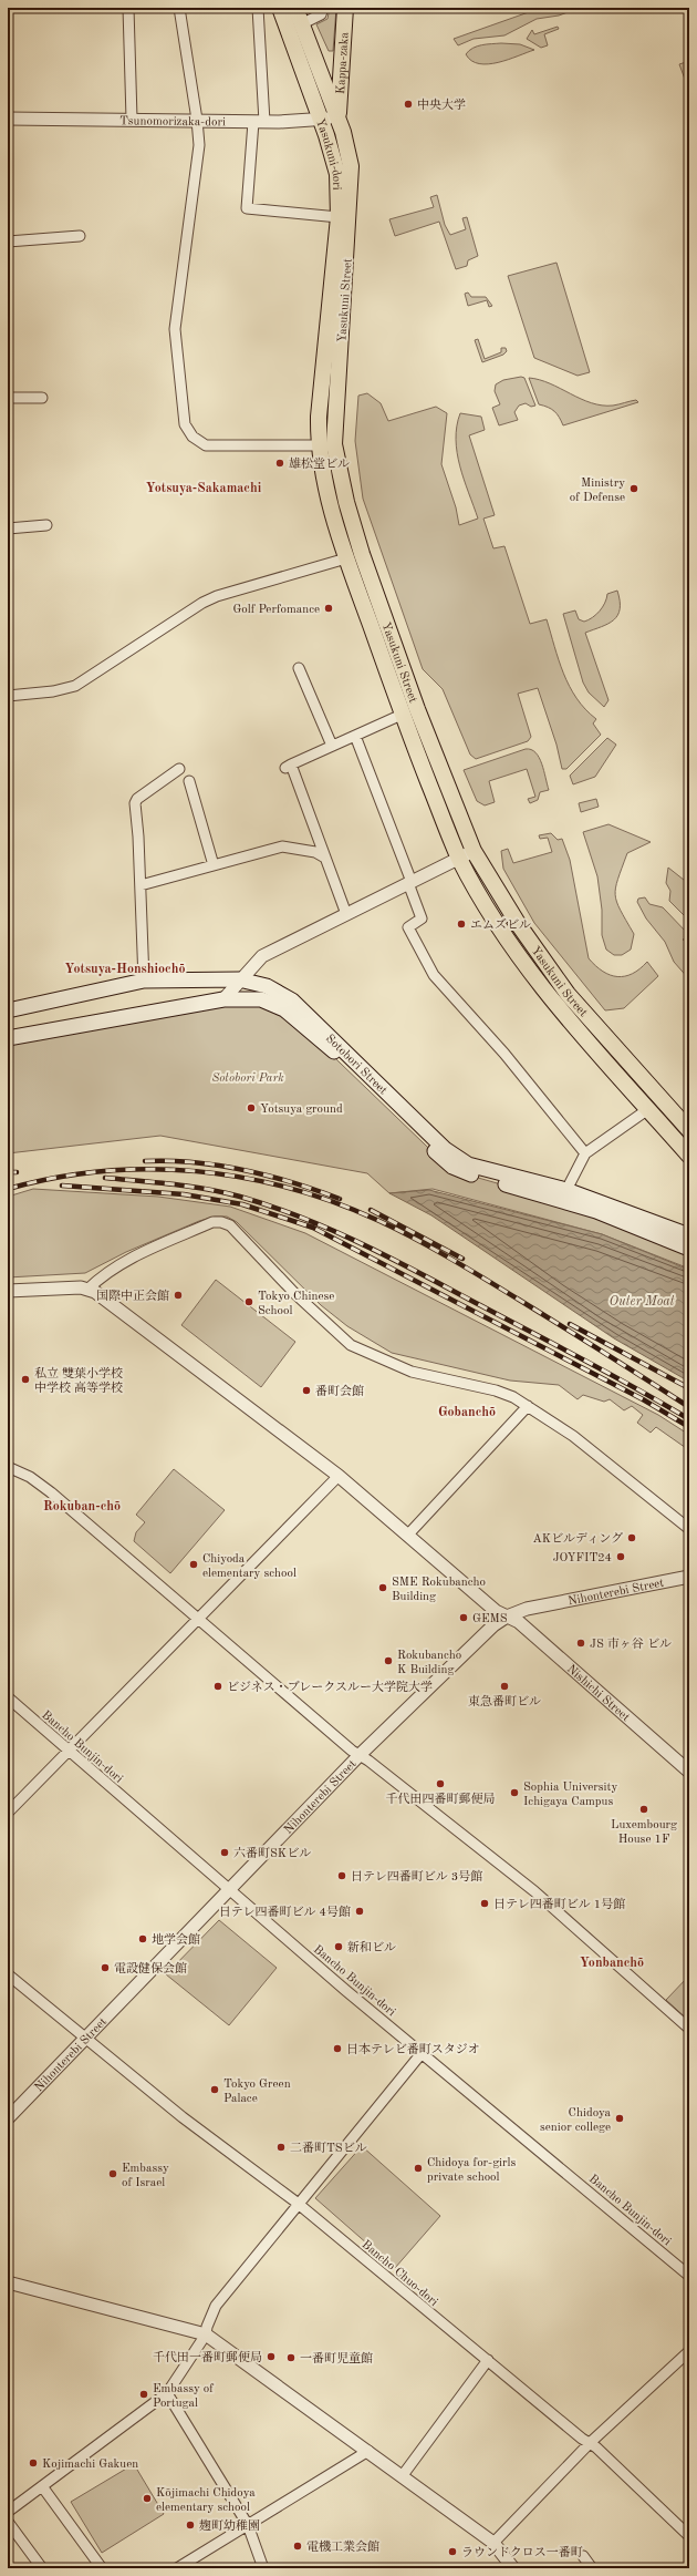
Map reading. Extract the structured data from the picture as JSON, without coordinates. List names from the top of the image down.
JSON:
{
  "streets": {
    "main road": [
      "Kappa-zaka",
      "Yasukuni-dori",
      "Yasukuni Street",
      "Sotobori Street"
    ],
    "street": [
      "Tsunomorizaka-dori",
      "Nihonterebi Street",
      "Nishichi Street",
      "Bancho Bunjin-dori",
      "Bancho Chuo-dori"
    ]
  },
  "crossings": [
    ["Kappa-zaka", "Tsunomorizaka-dori"],
    ["Kappa-zaka", "Yasukuni-dori"],
    ["Kappa-zaka", "Yasukuni Street"],
    ["Tsunomorizaka-dori", "Yasukuni-dori"],
    ["Tsunomorizaka-dori", "Yasukuni Street"],
    ["Yasukuni-dori", "Yasukuni Street"],
    ["Nihonterebi Street", "Nishichi Street"],
    ["Nihonterebi Street", "Bancho Bunjin-dori"],
    ["Nihonterebi Street", "Bancho Chuo-dori"]
  ],
  "districts": [
    "Yotsuya-Sakamachi",
    "Yotsuya-Honshiochō",
    "Gobanchō",
    "Rokuban-chō",
    "Yonbanchō"
  ],
  "water": ["Outer Moat"],
  "parks": ["Sotobori Park"],
  "places": [
    "中央大学",
    "雄松堂ビル",
    "Ministry of Defense",
    "Golf Perfomance",
    "エムズビル",
    "Yotsuya ground",
    "国際中正会館",
    "Tokyo Chinese School",
    "私立 雙葉小学校 中学校 高等学校",
    "番町会館",
    "AKビルディング",
    "JOYFIT24",
    "Chiyoda elementary school",
    "SME Rokubancho Building",
    "GEMS",
    "JS 市ヶ谷 ビル",
    "Rokubancho K Building",
    "ビジネス・ブレークスルー大学院大学",
    "東急番町ビル",
    "千代田四番町郵便局",
    "Sophia University Ichigaya Campus",
    "Luxembourg House 1F",
    "六番町SKビル",
    "日テレ四番町ビル 3号館",
    "日テレ四番町ビル 1号館",
    "日テレ四番町ビル 4号館",
    "地学会館",
    "新和ビル",
    "電設健保会館",
    "日本テレビ番町スタジオ",
    "Tokyo Green Palace",
    "Chidoya senior college",
    "二番町TSビル",
    "Chidoya for-girls private school",
    "Embassy of Israel",
    "千代田一番町郵便局",
    "一番町児童館",
    "Embassy of Portugal",
    "Kojimachi Gakuen",
    "Kōjimachi Chidoya elementary school",
    "麹町幼稚園",
    "電機工業会館",
    "ラウンドクロス一番町"
  ]
}
